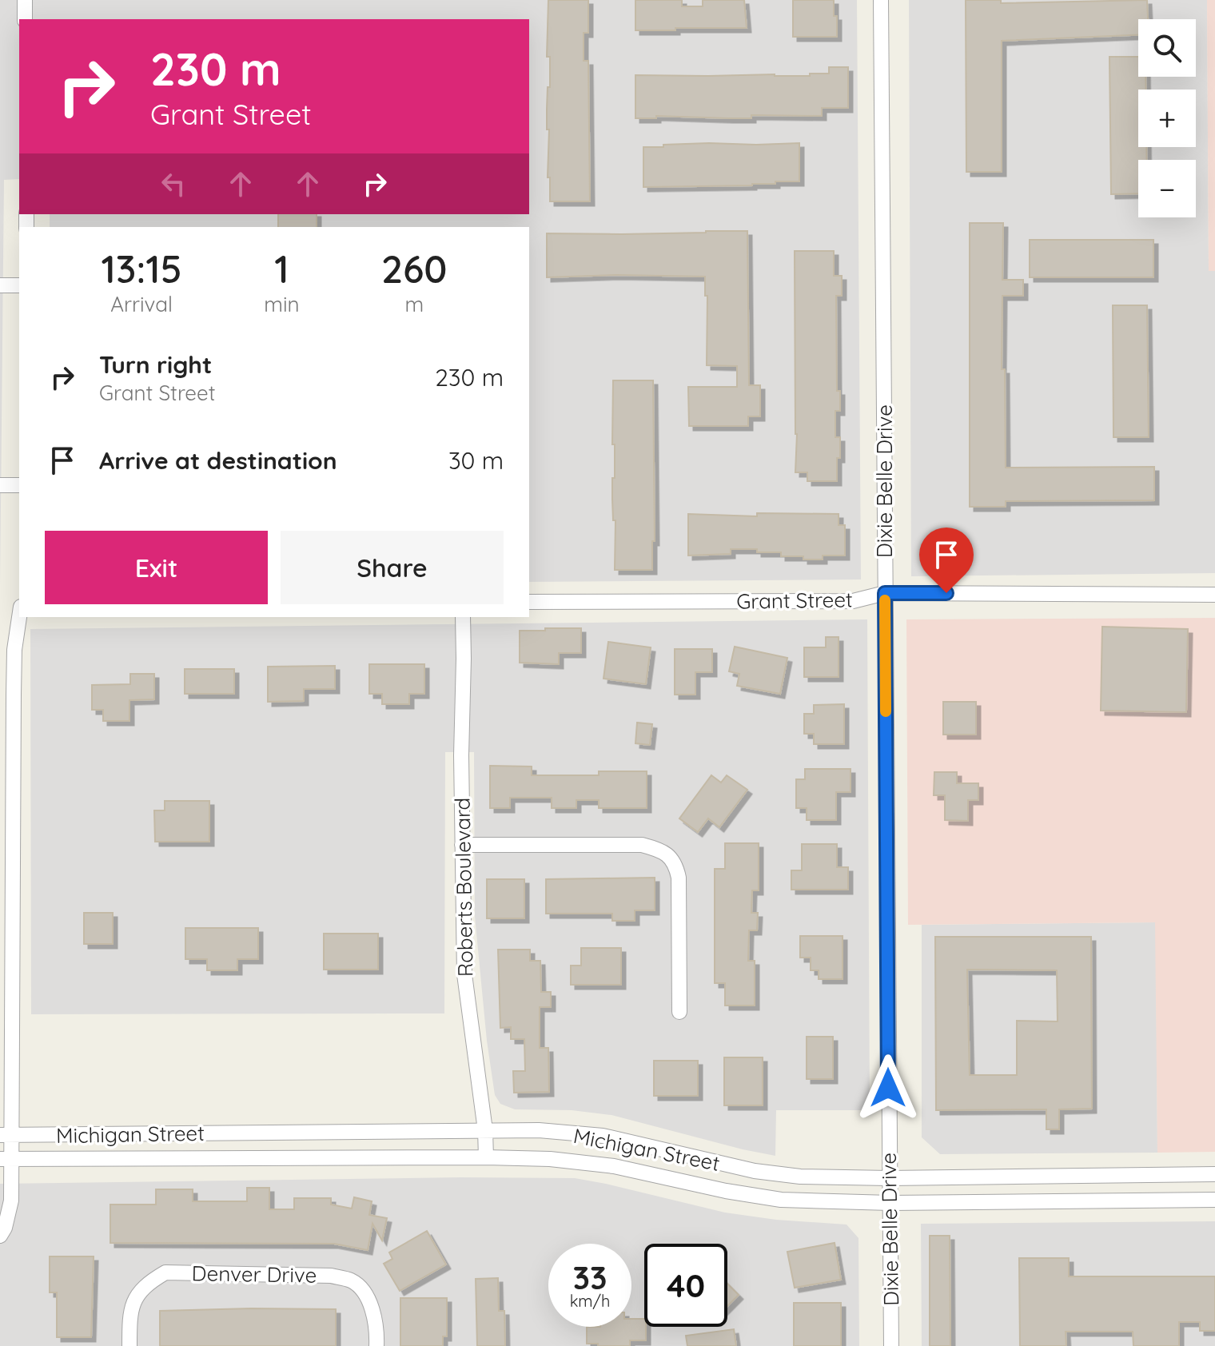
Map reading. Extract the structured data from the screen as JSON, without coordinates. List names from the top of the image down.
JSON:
{
  "streets": {
    "street": [
      "Dixie Belle Drive",
      "Grant Street",
      "Roberts Boulevard",
      "Michigan Street",
      "Denver Drive"
    ]
  },
  "crossings": [
    ["Dixie Belle Drive", "Grant Street"],
    ["Dixie Belle Drive", "Michigan Street"],
    ["Roberts Boulevard", "Michigan Street"]
  ],
  "page": {
    "map_buttons": ["+", "−"],
    "turn": ["230 m", "Grant Street"],
    "eta": [
      "13:15",
      "Arrival",
      "1",
      "min",
      "260",
      "m"
    ],
    "list": [
      {
        "name": "Turn right",
        "note": "Grant Street",
        "value": "230 m"
      },
      {
        "name": "Arrive at destination",
        "value": "30 m"
      }
    ],
    "buttons": ["Exit", "Share"],
    "speed": "33 km/h",
    "limit": "40"
  }
}
